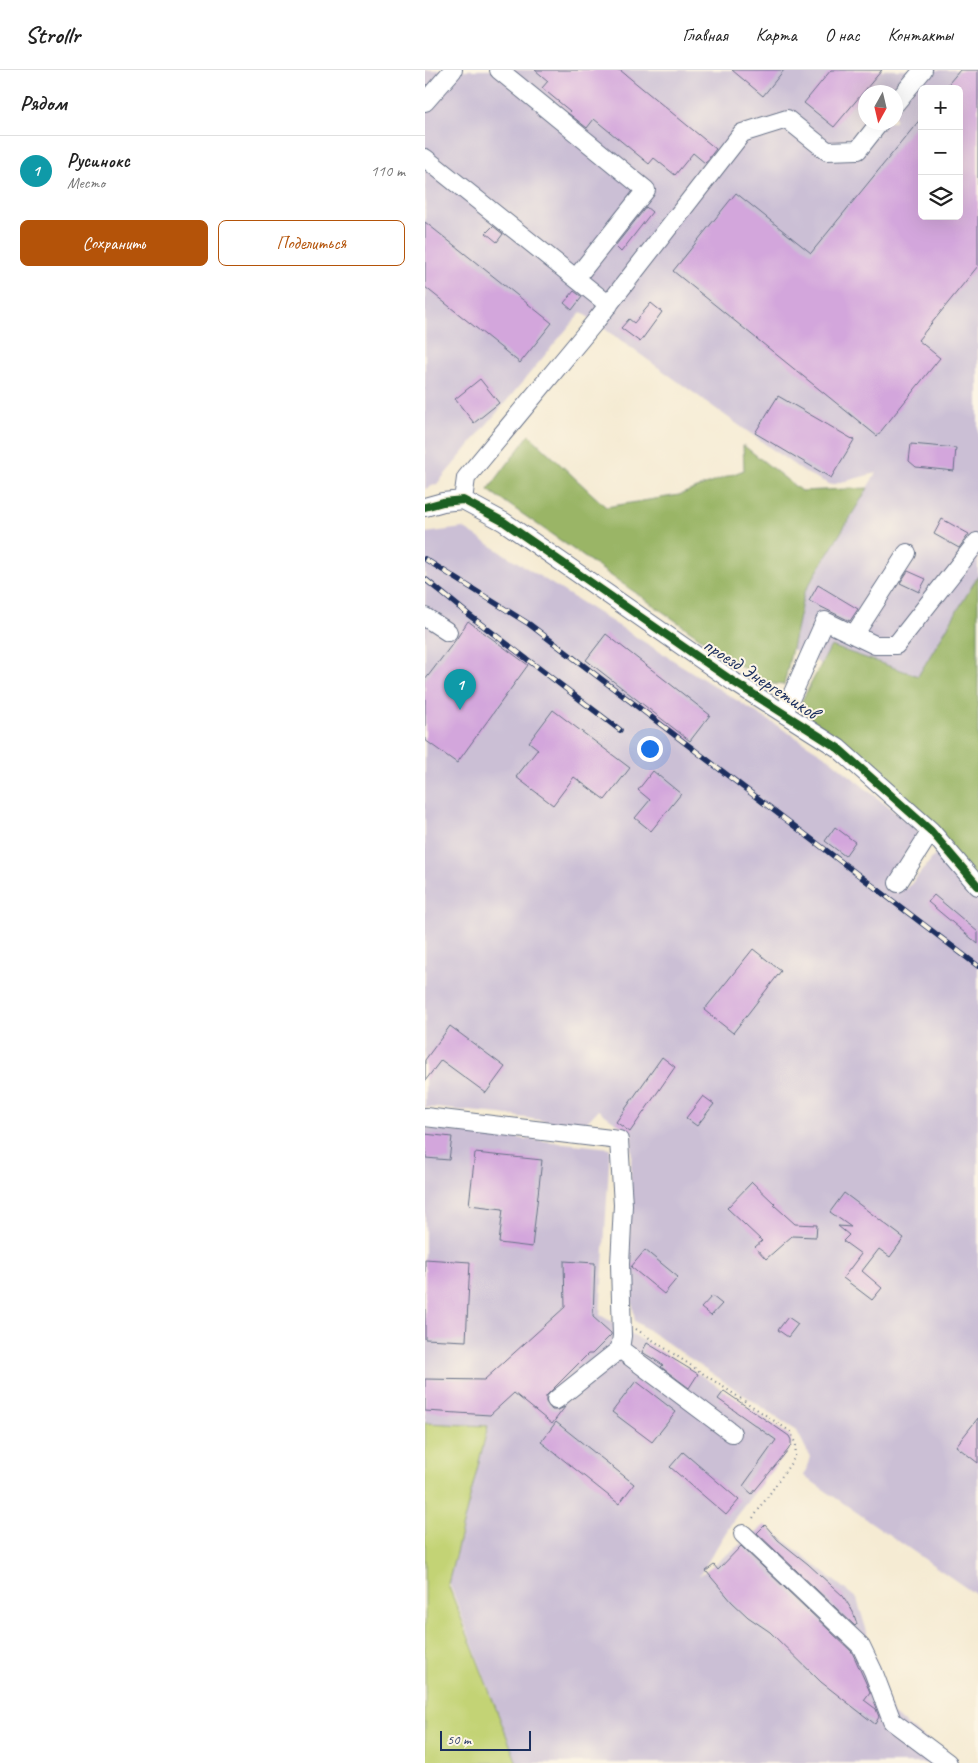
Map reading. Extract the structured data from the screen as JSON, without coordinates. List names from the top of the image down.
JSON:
{
  "streets": {
    "street": ["проезд Энергетиков"]
  },
  "scale_bar": "50 m",
  "north": "bottom",
  "page": {
    "header": "Strollr",
    "nav": [
      "Главная",
      "Карта",
      "О нас",
      "Контакты"
    ],
    "heading": "Рядом",
    "map_buttons": ["+", "−"],
    "list": [
      {
        "mark": "1",
        "name": "Русинокс",
        "note": "Место",
        "value": "110 m"
      }
    ],
    "buttons": ["Сохранить", "Поделиться"],
    "pins": "1",
    "scale": "50 m"
  }
}
